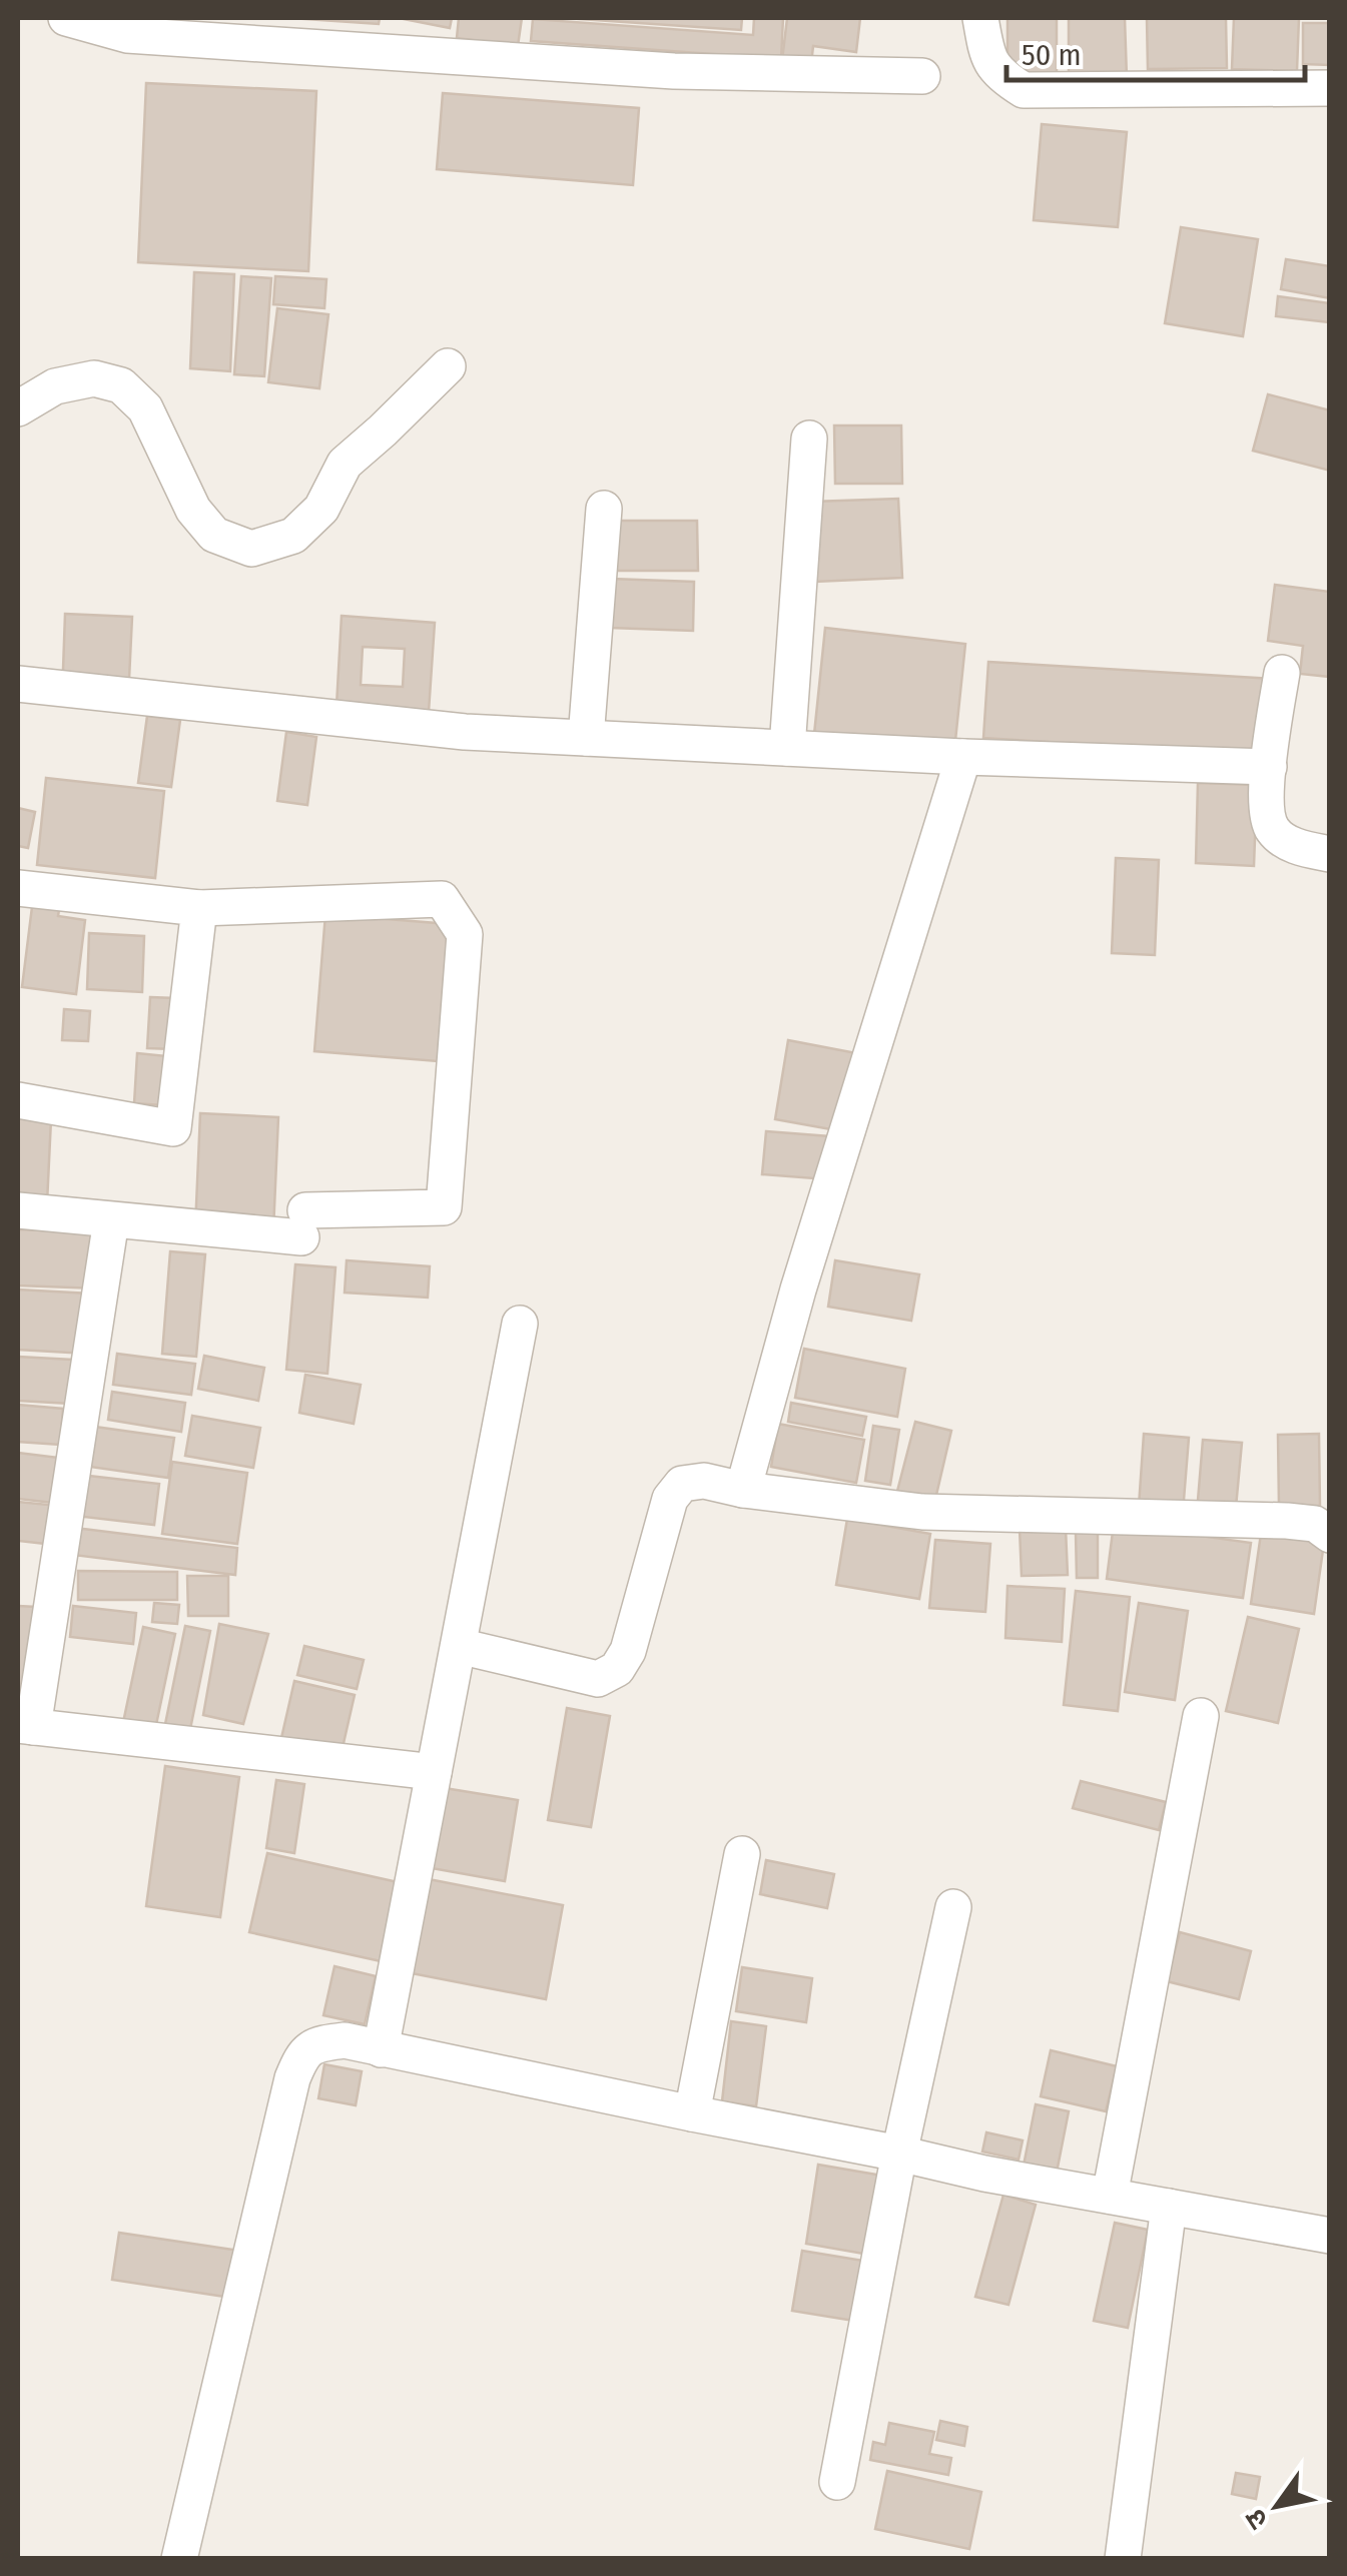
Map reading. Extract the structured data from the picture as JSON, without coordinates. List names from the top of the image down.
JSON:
{
  "scale_bar": "50 m",
  "north": "bottom left"
}
